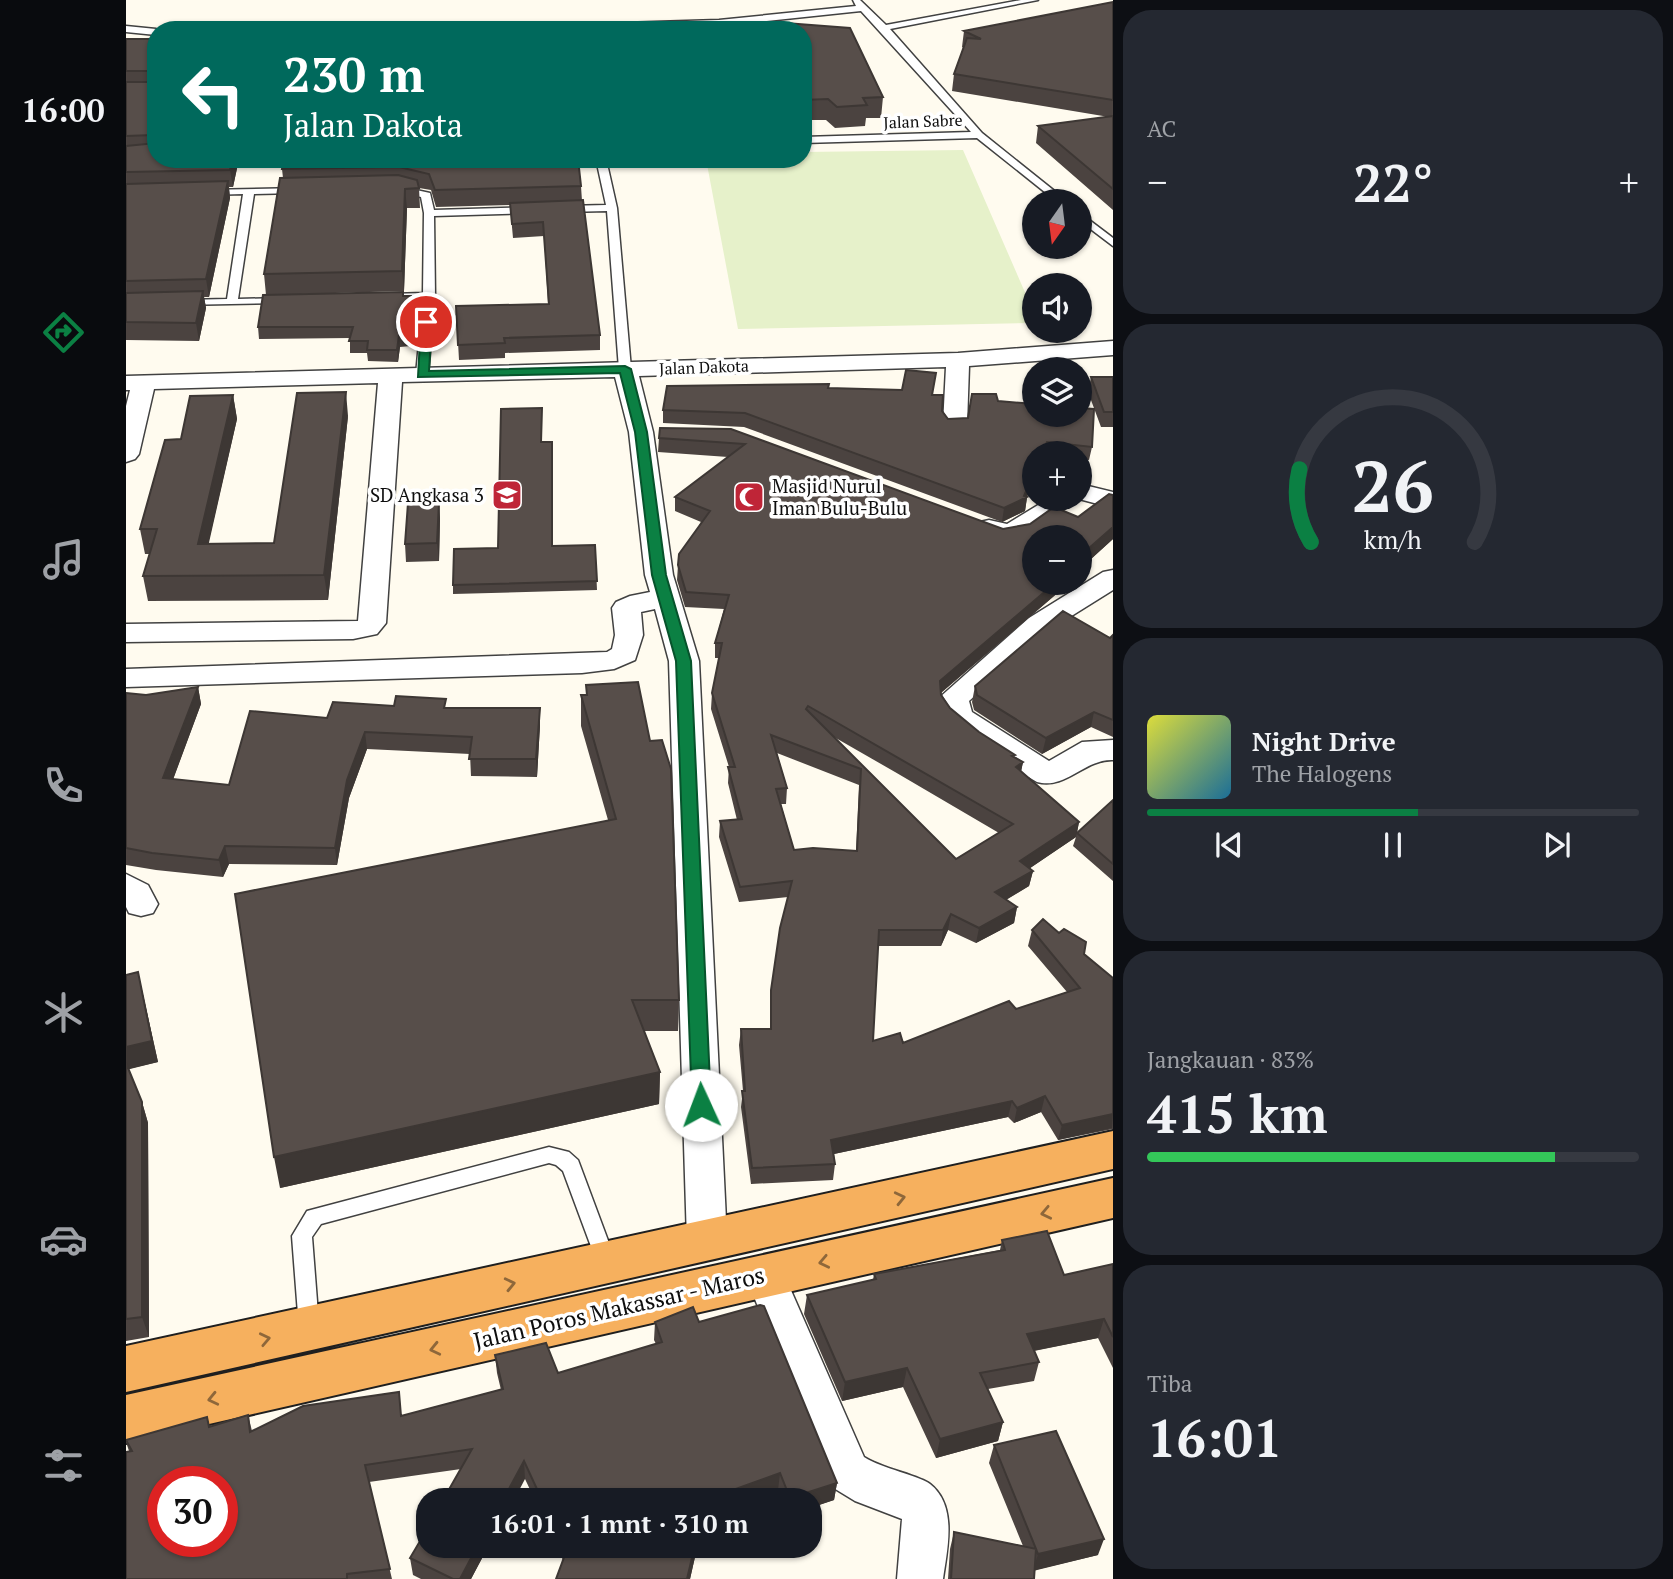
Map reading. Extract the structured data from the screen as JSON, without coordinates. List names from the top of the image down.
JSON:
{
  "streets": {
    "highway": ["Jalan Poros Makassar - Maros"],
    "street": ["Jalan Dakota"],
    "lane": ["Jalan Sabre"]
  },
  "places": {
    "school or university": ["SD Angkasa 3"],
    "mosque": ["Masjid Nurul Iman Bulu-Bulu"]
  },
  "north": "bottom",
  "page": {
    "tabs": "16:00",
    "tile": [
      "AC",
      ["Jangkauan · 83%", "415 km"],
      ["Tiba", "16:01"]
    ],
    "turn": ["230 m", "Jalan Dakota"],
    "heat": ["−", "22°", "+"],
    "map_buttons": ["+", "−"],
    "song": ["Night Drive", "The Halogens"],
    "limit": "30",
    "trip": "16:01 · 1 mnt · 310 m",
    "gauge": ["26", "km/h"]
  }
}
